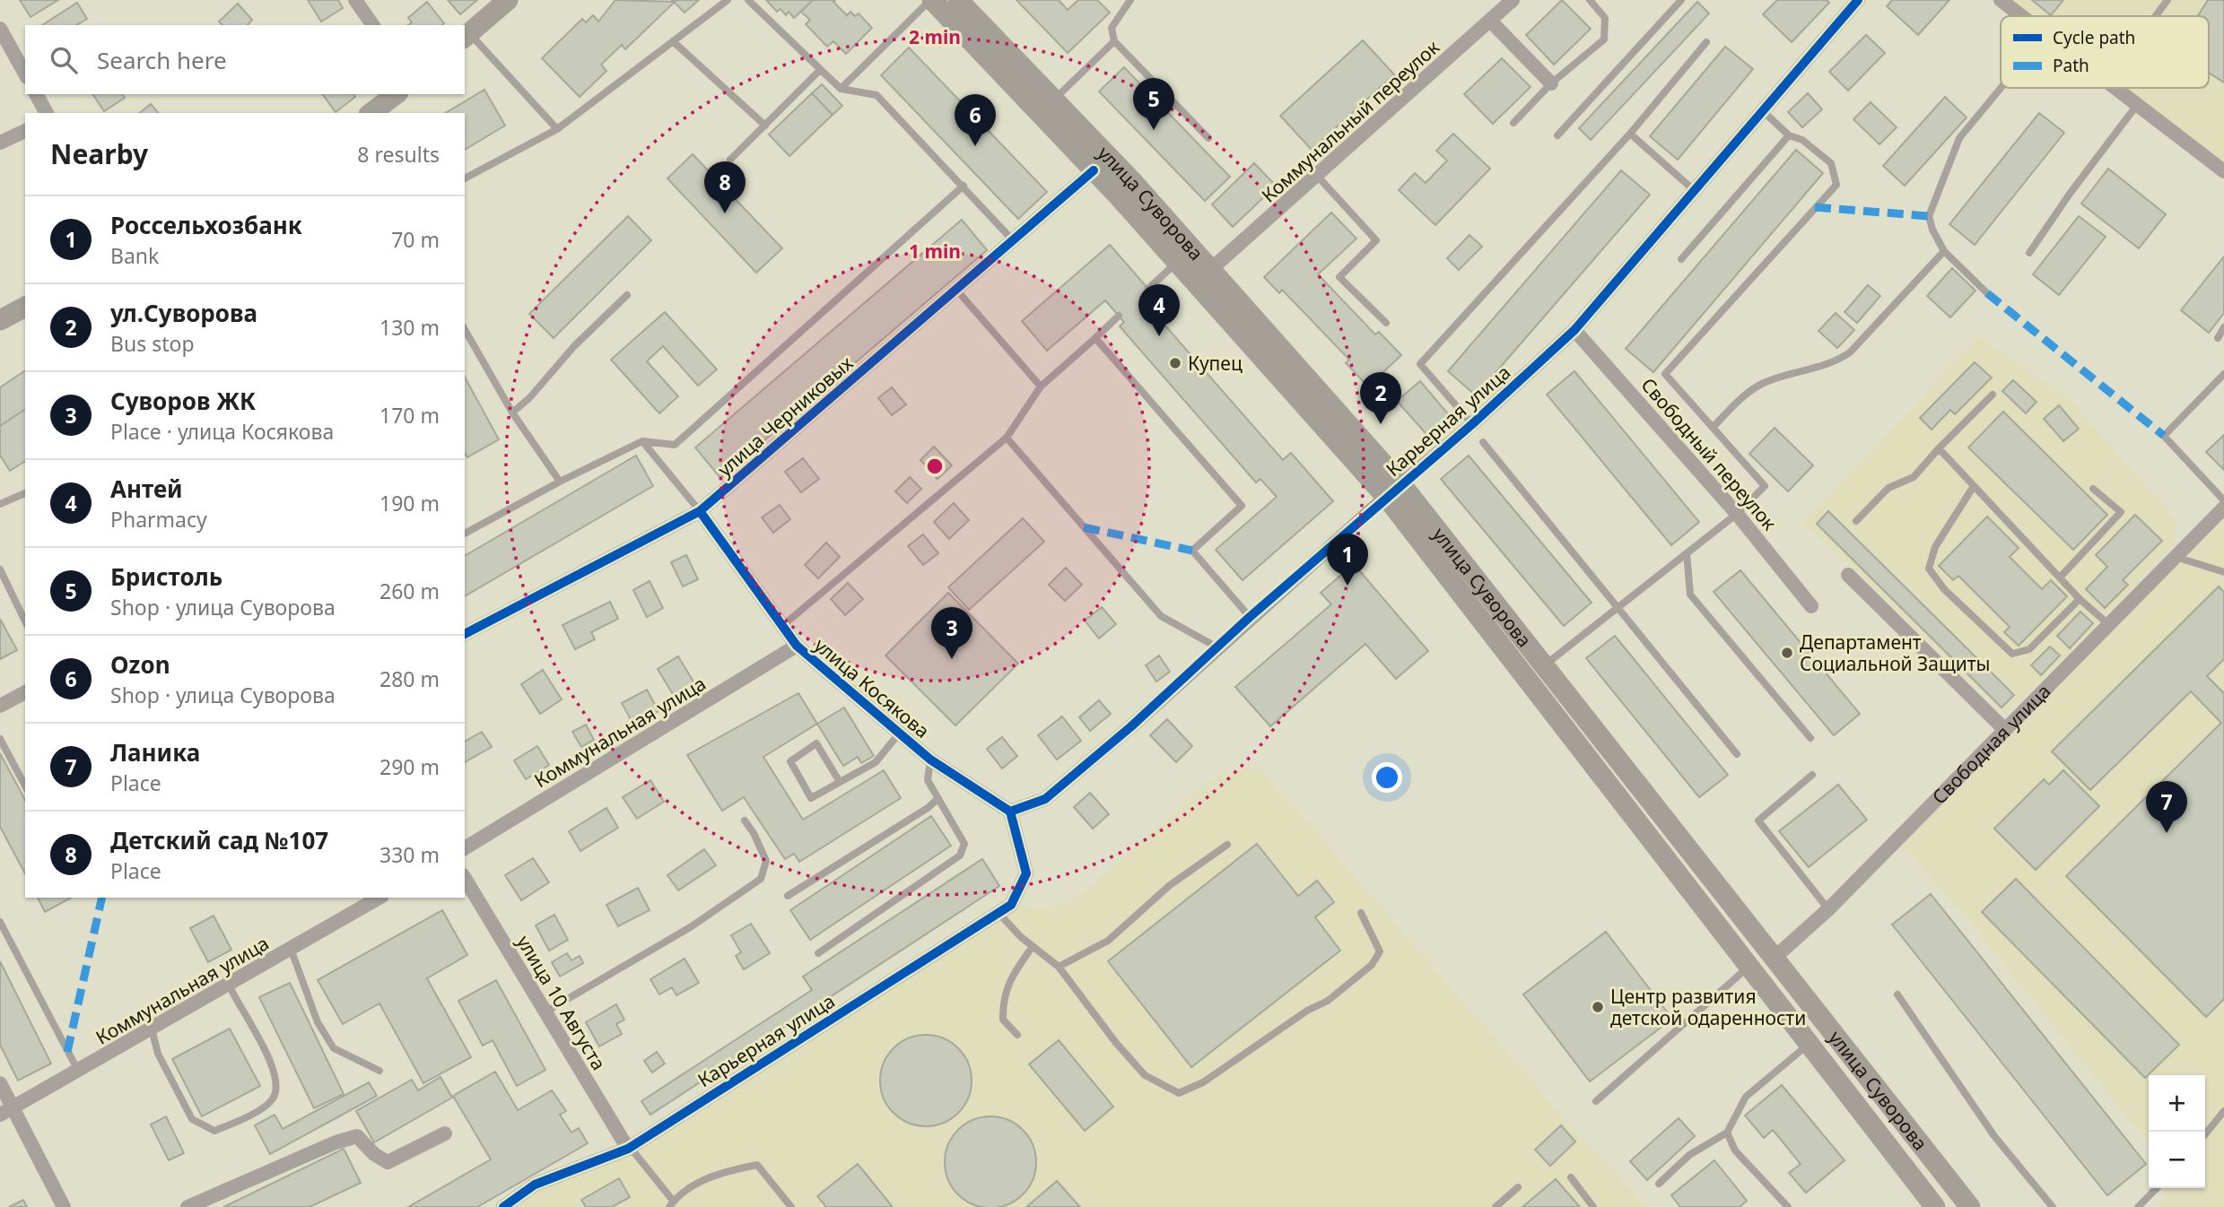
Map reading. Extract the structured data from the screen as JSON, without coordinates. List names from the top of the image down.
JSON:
{
  "streets": {
    "main road": ["улица Суворова", "Свободная улица"],
    "street": [
      "Коммунальный переулок",
      "улица Черниковых",
      "Карьерная улица",
      "Свободный переулок",
      "улица Косякова",
      "Коммунальная улица",
      "улица 10 Августа"
    ]
  },
  "crossings": [
    ["Коммунальный переулок", "улица Суворова"],
    ["улица Суворова", "улица Черниковых"],
    ["улица Суворова", "Карьерная улица"],
    ["улица Суворова", "Свободная улица"],
    ["улица Черниковых", "улица Косякова"],
    ["Карьерная улица", "Свободный переулок"],
    ["Карьерная улица", "улица Косякова"],
    ["Карьерная улица", "улица 10 Августа"],
    ["улица Косякова", "Коммунальная улица"]
  ],
  "places": ["Купец", "Департамент Социальной Защиты", "Центр развития детской одаренности"],
  "legend": ["Cycle path", "Path"],
  "page": {
    "search": "Search here",
    "pins": [
      "5",
      "6",
      "8",
      "4",
      "2",
      "1",
      "3",
      "7"
    ],
    "heading": ["Nearby", "8 results"],
    "list": [
      {
        "mark": "1",
        "name": "Россельхозбанк",
        "note": "Bank",
        "value": "70 m"
      },
      {
        "mark": "2",
        "name": "ул.Суворова",
        "note": "Bus stop",
        "value": "130 m"
      },
      {
        "mark": "3",
        "name": "Суворов ЖК",
        "note": "Place · улица Косякова",
        "value": "170 m"
      },
      {
        "mark": "4",
        "name": "Антей",
        "note": "Pharmacy",
        "value": "190 m"
      },
      {
        "mark": "5",
        "name": "Бристоль",
        "note": "Shop · улица Суворова",
        "value": "260 m"
      },
      {
        "mark": "6",
        "name": "Ozon",
        "note": "Shop · улица Суворова",
        "value": "280 m"
      },
      {
        "mark": "7",
        "name": "Ланика",
        "note": "Place",
        "value": "290 m"
      },
      {
        "mark": "8",
        "name": "Детский сад №107",
        "note": "Place",
        "value": "330 m"
      }
    ],
    "map_buttons": ["+", "−"]
  },
  "rings": ["2 min", "1 min"]
}
